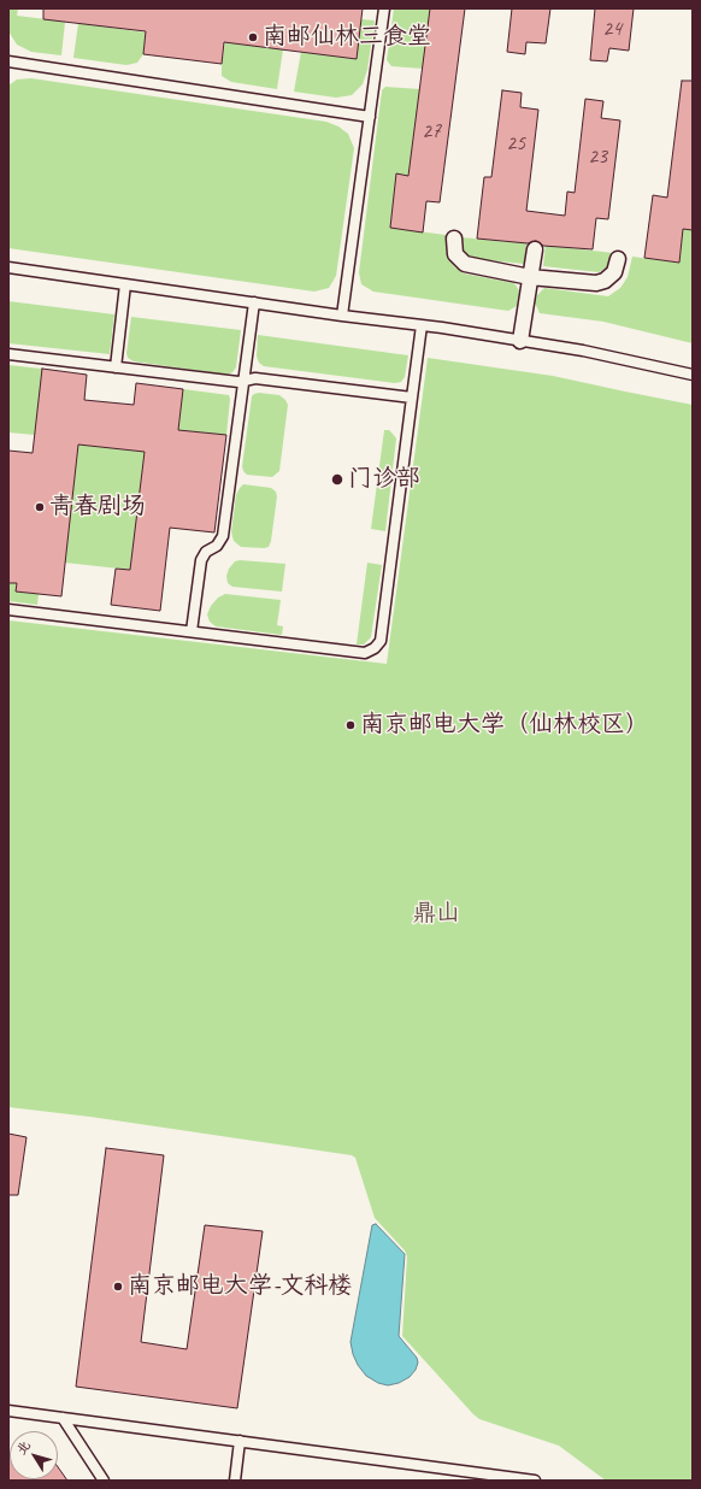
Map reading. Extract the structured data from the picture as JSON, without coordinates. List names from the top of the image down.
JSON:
{
  "parks": ["鼎山"],
  "places": [
    "南邮仙林三食堂",
    "门诊部",
    "青春剧场",
    "南京邮电大学（仙林校区）",
    "南京邮电大学-文科楼"
  ],
  "house_numbers": [
    "24",
    "27",
    "25",
    "23"
  ],
  "north": "top left"
}
